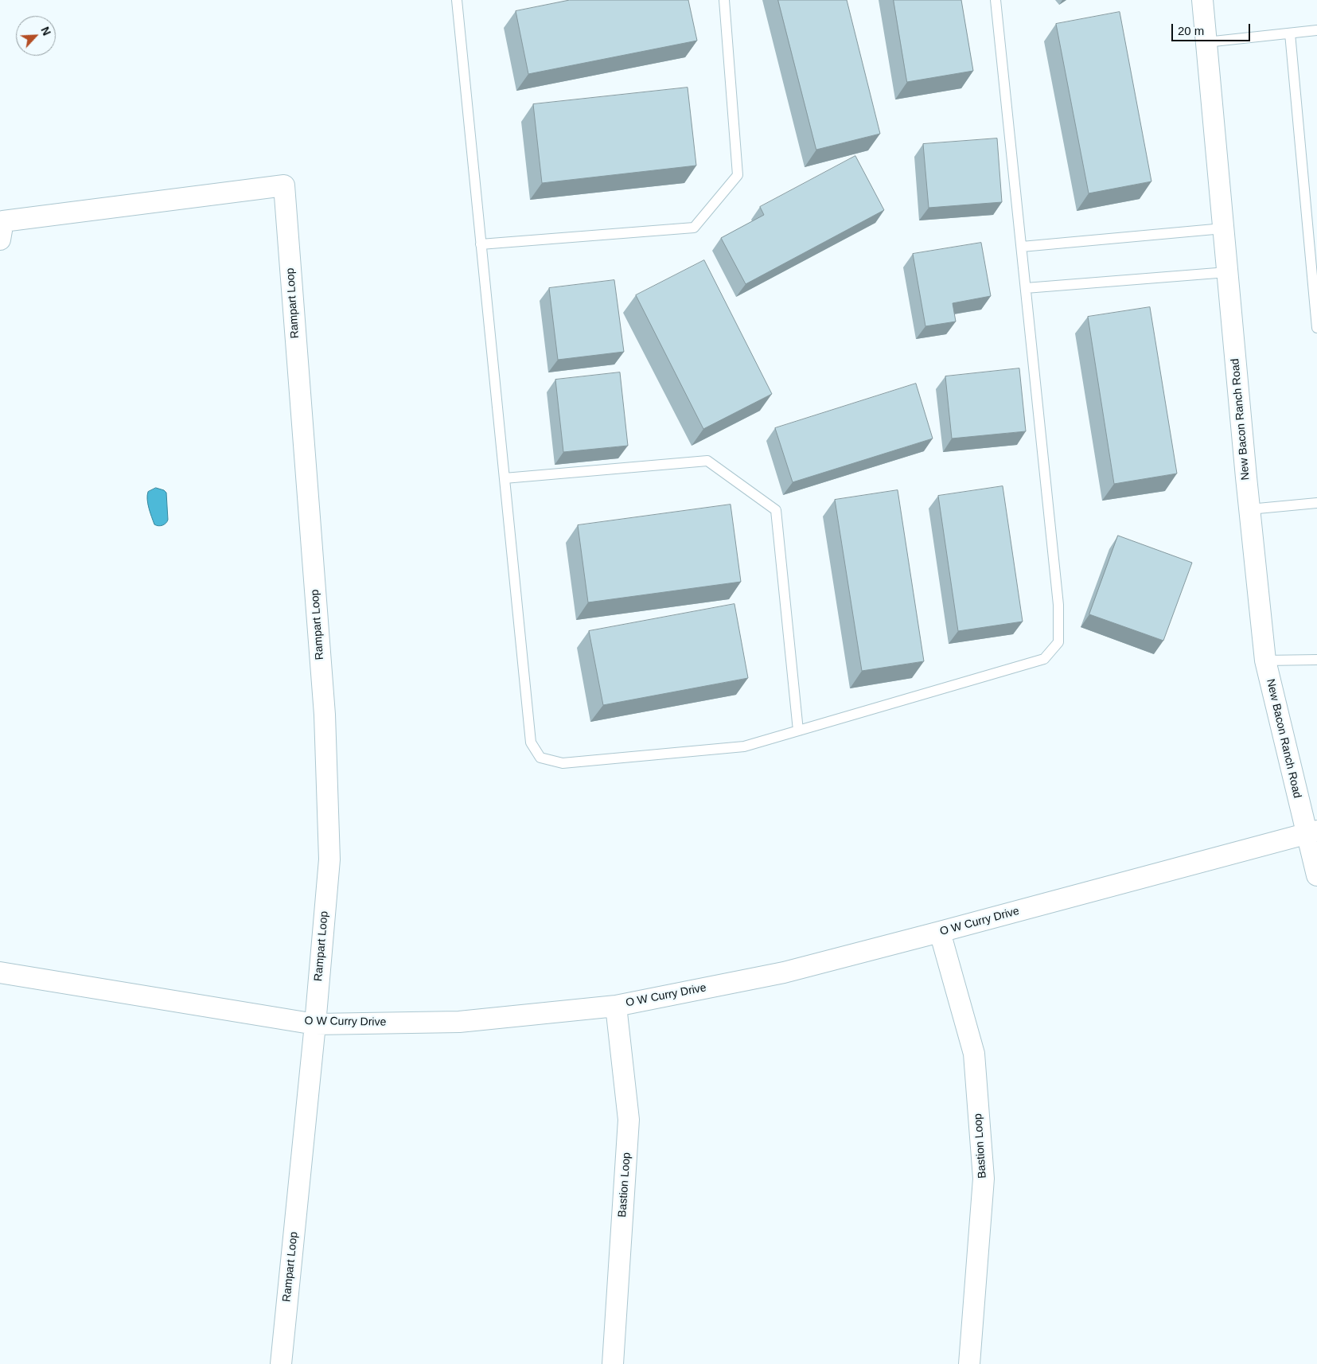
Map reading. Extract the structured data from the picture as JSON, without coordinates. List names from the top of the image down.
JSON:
{
  "streets": {
    "street": [
      "Rampart Loop",
      "New Bacon Ranch Road",
      "O W Curry Drive",
      "Bastion Loop"
    ]
  },
  "crossings": [
    ["Rampart Loop", "O W Curry Drive"],
    ["New Bacon Ranch Road", "O W Curry Drive"],
    ["O W Curry Drive", "Bastion Loop"]
  ],
  "scale_bar": "20 m",
  "north": "top right"
}
